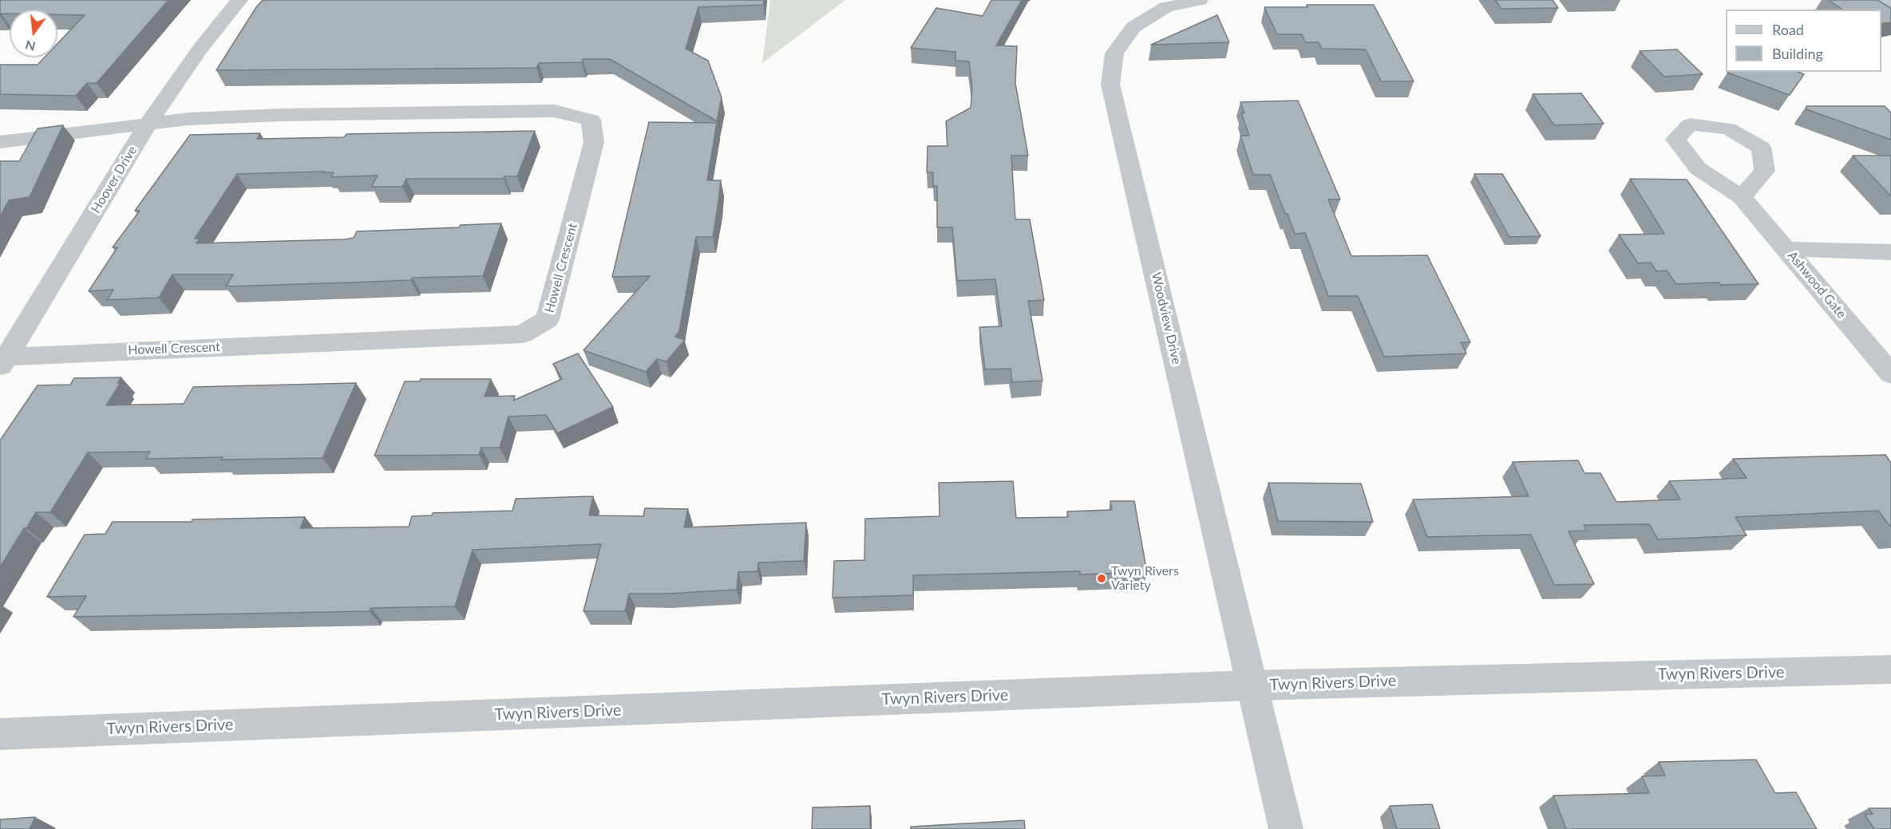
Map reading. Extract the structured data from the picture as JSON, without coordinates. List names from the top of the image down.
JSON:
{
  "streets": {
    "street": [
      "Hoover Drive",
      "Howell Crescent",
      "Ashwood Gate",
      "Woodview Drive",
      "Twyn Rivers Drive"
    ]
  },
  "crossings": [
    ["Hoover Drive", "Howell Crescent"],
    ["Woodview Drive", "Twyn Rivers Drive"]
  ],
  "places": ["Twyn Rivers Variety"],
  "legend": ["Road", "Building"],
  "north": "bottom"
}
